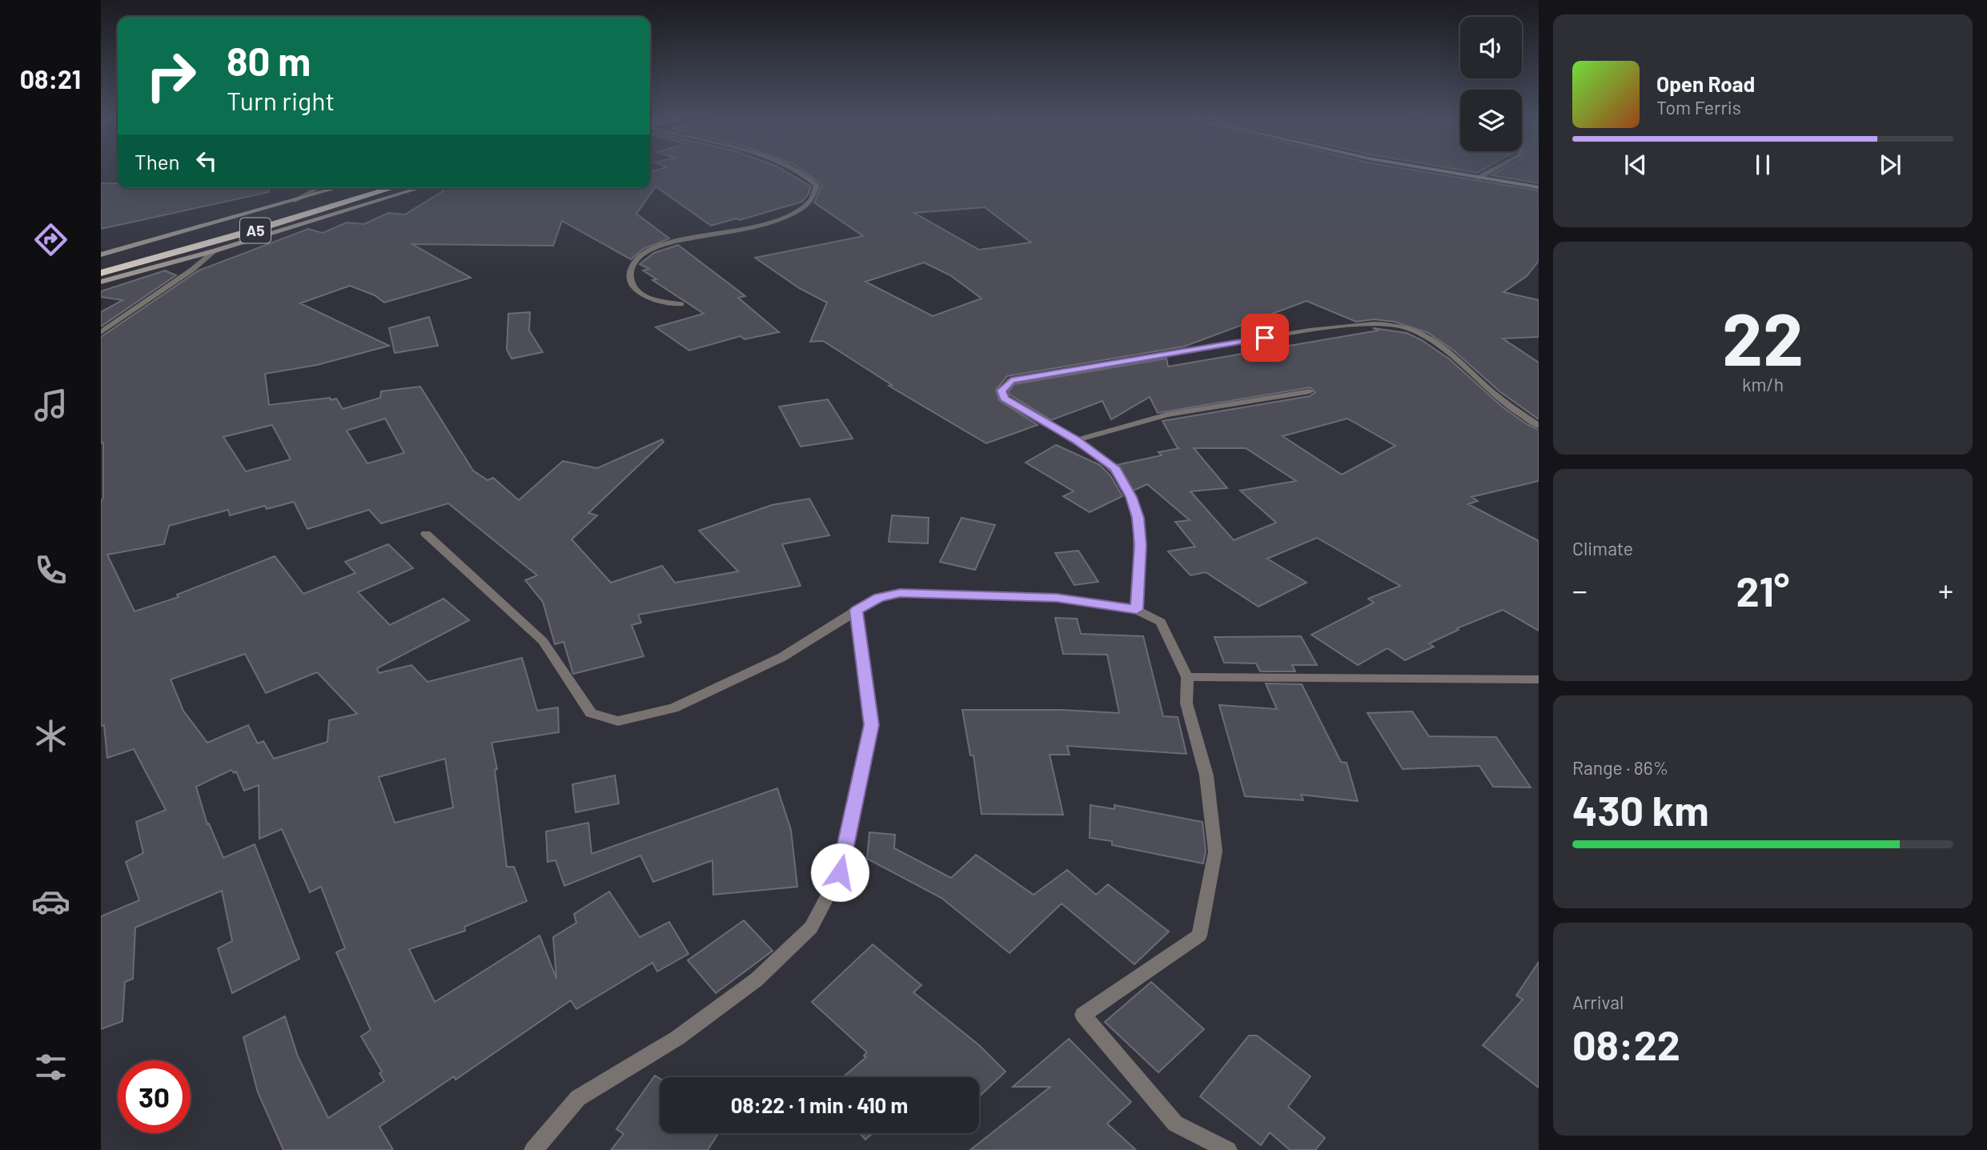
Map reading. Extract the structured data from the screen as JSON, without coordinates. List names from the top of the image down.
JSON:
{
  "streets": {
    "highway": ["A5"]
  },
  "page": {
    "tabs": "08:21",
    "turn": ["80 m", "Turn right"],
    "song": ["Open Road", "Tom Ferris"],
    "then": "Then",
    "tile": [
      ["22", "km/h"],
      "Climate",
      ["Range · 86%", "430 km"],
      ["Arrival", "08:22"]
    ],
    "heat": ["−", "21°", "+"],
    "limit": "30",
    "trip": "08:22 · 1 min · 410 m"
  }
}
